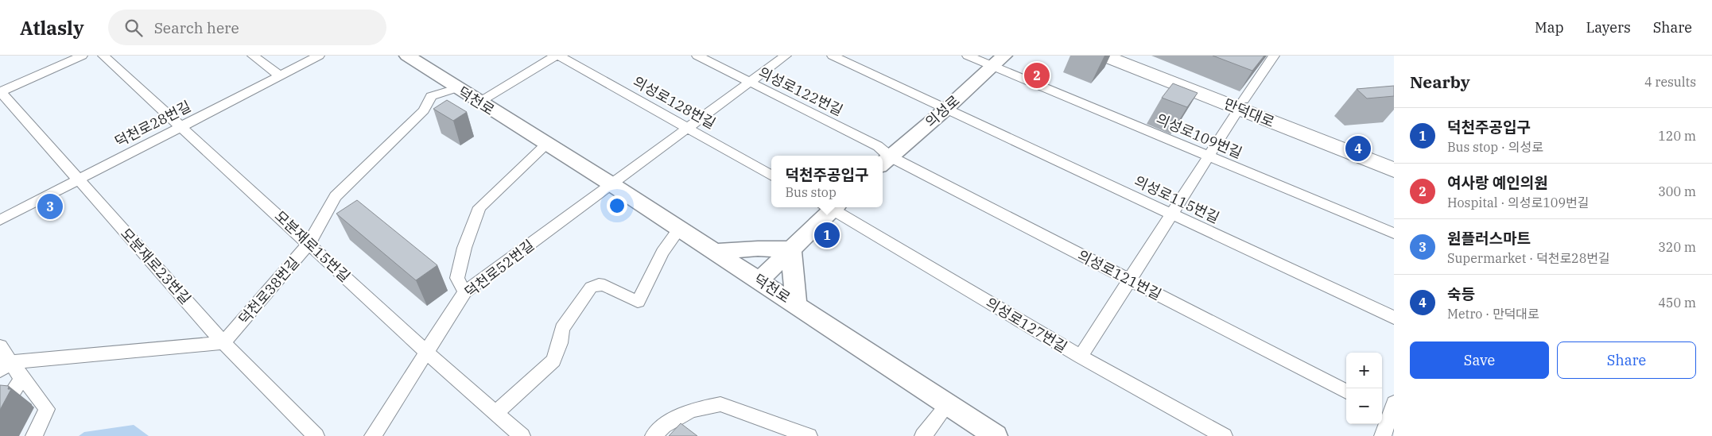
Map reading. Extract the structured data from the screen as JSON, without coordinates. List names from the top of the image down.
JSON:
{
  "streets": {
    "main road": ["덕천로", "의성로", "만덕대로"],
    "street": [
      "의성로122번길",
      "의성로128번길",
      "덕천로28번길",
      "의성로109번길",
      "의성로115번길",
      "모분재로15번길",
      "모분재로23번길",
      "덕천로52번길",
      "의성로121번길",
      "덕천로38번길",
      "의성로127번길"
    ]
  },
  "crossings": [
    ["의성로122번길", "덕천로52번길"],
    ["덕천로", "덕천로52번길"],
    ["덕천로", "덕천로38번길"],
    ["의성로128번길", "덕천로52번길"],
    ["의성로", "의성로109번길"],
    ["의성로", "의성로115번길"],
    ["의성로", "의성로121번길"],
    ["덕천로28번길", "모분재로15번길"],
    ["덕천로28번길", "모분재로23번길"],
    ["모분재로15번길", "덕천로52번길"],
    ["모분재로15번길", "덕천로38번길"],
    ["모분재로23번길", "덕천로38번길"]
  ],
  "page": {
    "header": "Atlasly",
    "search": "Search here",
    "nav": ["Map", "Layers", "Share"],
    "heading": ["Nearby", "4 results"],
    "pins": [
      "2",
      "4",
      "3",
      "1"
    ],
    "list": [
      {
        "mark": "1",
        "name": "덕천주공입구",
        "note": "Bus stop · 의성로",
        "value": "120 m"
      },
      {
        "mark": "2",
        "name": "여사랑 예인의원",
        "note": "Hospital · 의성로109번길",
        "value": "300 m"
      },
      {
        "mark": "3",
        "name": "원플러스마트",
        "note": "Supermarket · 덕천로28번길",
        "value": "320 m"
      },
      {
        "mark": "4",
        "name": "숙등",
        "note": "Metro · 만덕대로",
        "value": "450 m"
      }
    ],
    "popup": ["덕천주공입구", "Bus stop"],
    "buttons": ["Save", "Share"],
    "map_buttons": ["+", "−"]
  }
}
